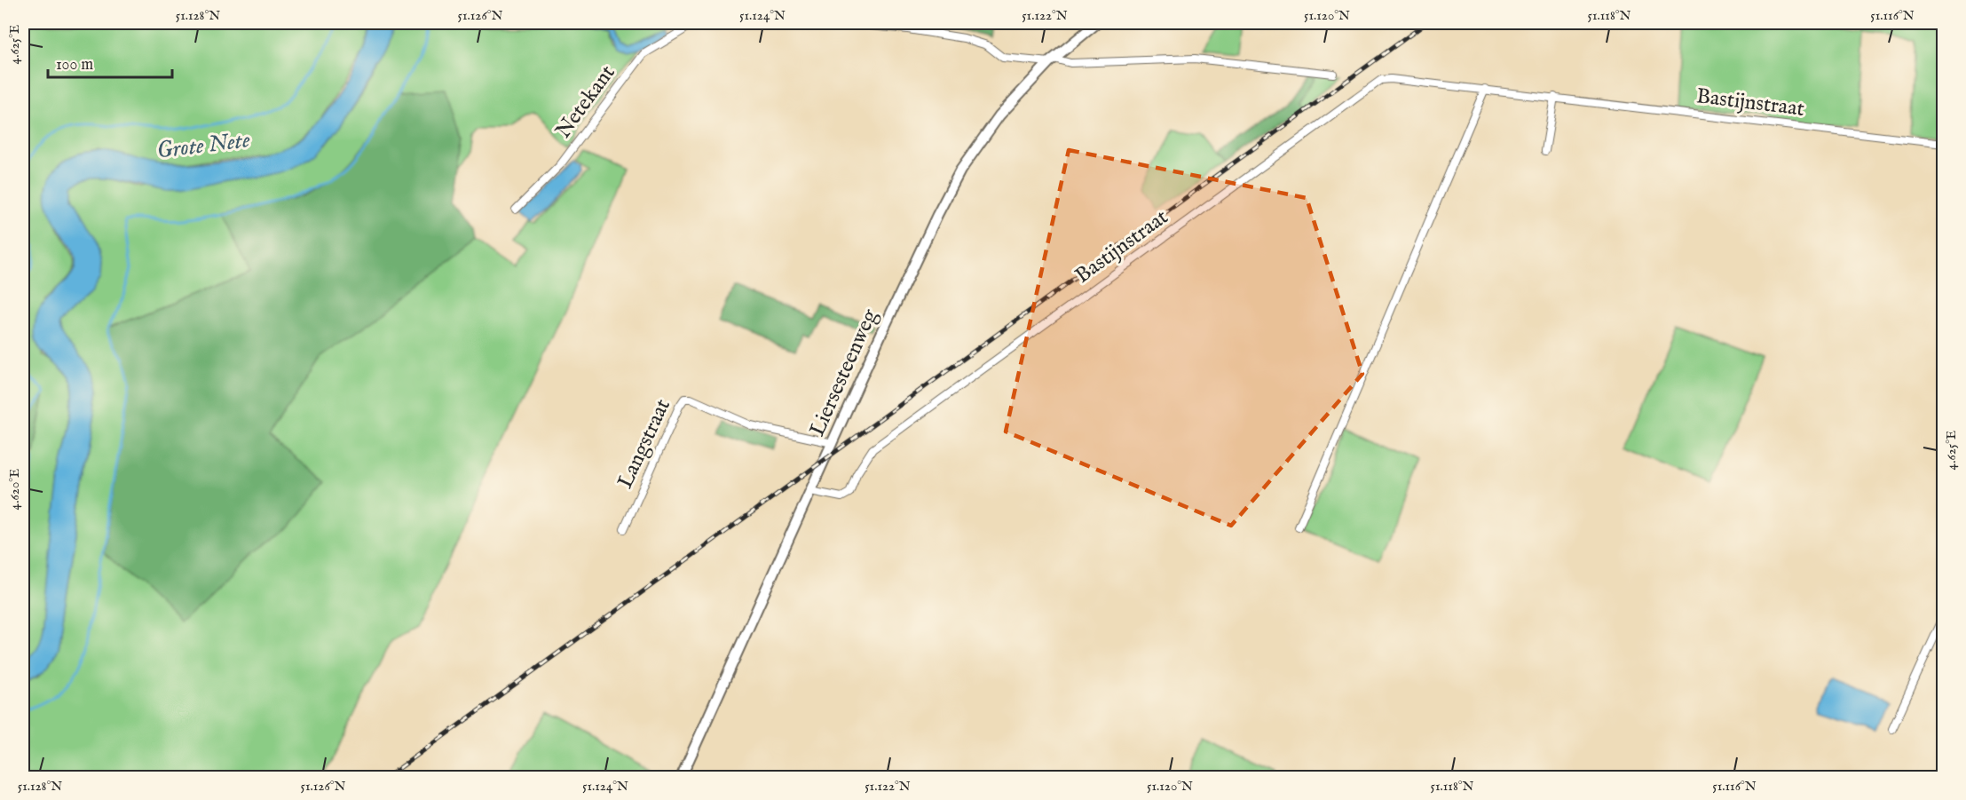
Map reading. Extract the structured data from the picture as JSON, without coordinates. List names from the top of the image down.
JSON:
{
  "streets": {
    "street": [
      "Netekant",
      "Bastijnstraat",
      "Liersesteenweg",
      "Langstraat"
    ]
  },
  "crossings": [
    ["Bastijnstraat", "Liersesteenweg"],
    ["Liersesteenweg", "Langstraat"]
  ],
  "water": ["Grote Nete"],
  "scale_bar": "100 m",
  "coordinates": [
    "51.128°N",
    "51.126°N",
    "51.124°N",
    "51.122°N",
    "51.120°N",
    "51.118°N",
    "51.116°N",
    "4.625°E",
    "4.620°E"
  ]
}
